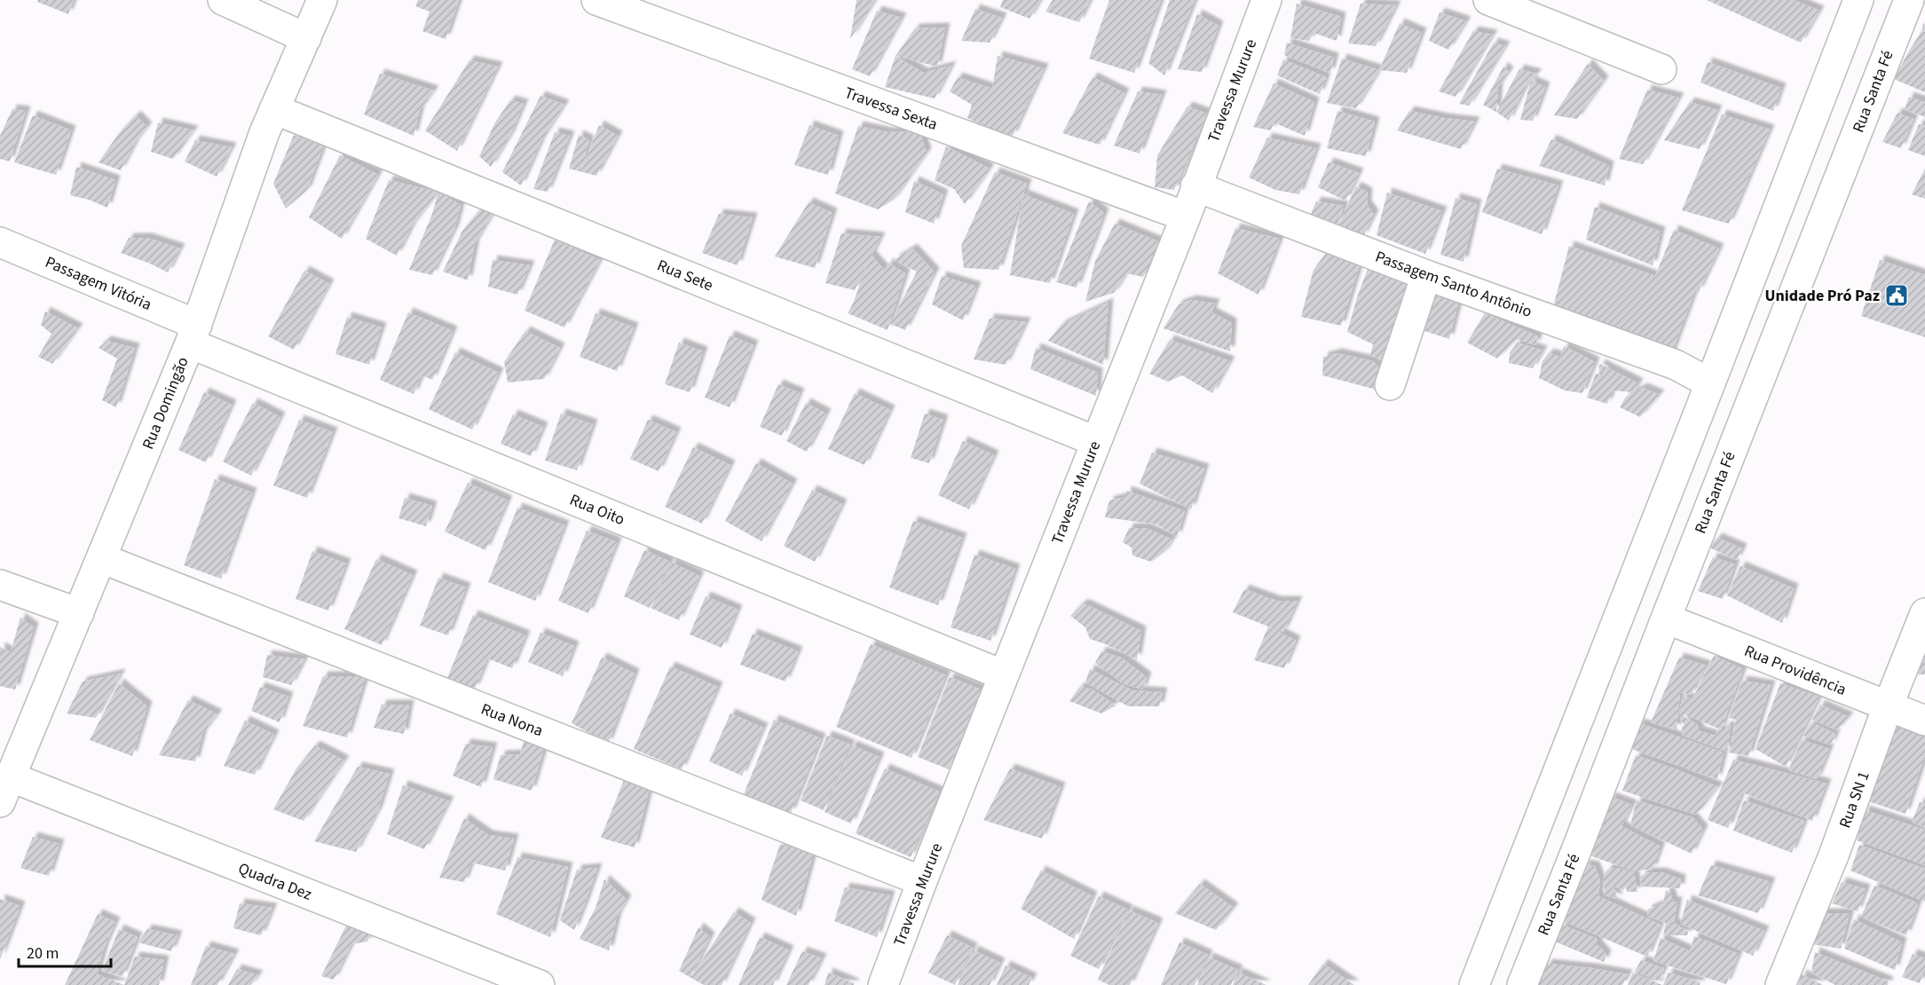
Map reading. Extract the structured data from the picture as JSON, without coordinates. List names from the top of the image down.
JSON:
{
  "streets": {
    "street": [
      "Travessa Murure",
      "Rua Santa Fé",
      "Travessa Sexta",
      "Rua Sete",
      "Passagem Vitória",
      "Passagem Santo Antônio",
      "Rua Domingão",
      "Rua Oito",
      "Rua Providência",
      "Rua Nona",
      "Rua SN 1",
      "Quadra Dez"
    ]
  },
  "crossings": [
    ["Travessa Murure", "Travessa Sexta"],
    ["Travessa Murure", "Rua Sete"],
    ["Travessa Murure", "Passagem Santo Antônio"],
    ["Travessa Murure", "Rua Oito"],
    ["Travessa Murure", "Rua Nona"],
    ["Rua Santa Fé", "Rua Providência"],
    ["Rua Sete", "Rua Domingão"],
    ["Passagem Vitória", "Rua Domingão"],
    ["Passagem Vitória", "Rua Oito"],
    ["Rua Domingão", "Rua Oito"],
    ["Rua Domingão", "Rua Nona"],
    ["Rua Domingão", "Quadra Dez"],
    ["Rua Providência", "Rua SN 1"]
  ],
  "places": {
    "public building": ["Unidade Pró Paz"]
  },
  "scale_bar": "20 m"
}
